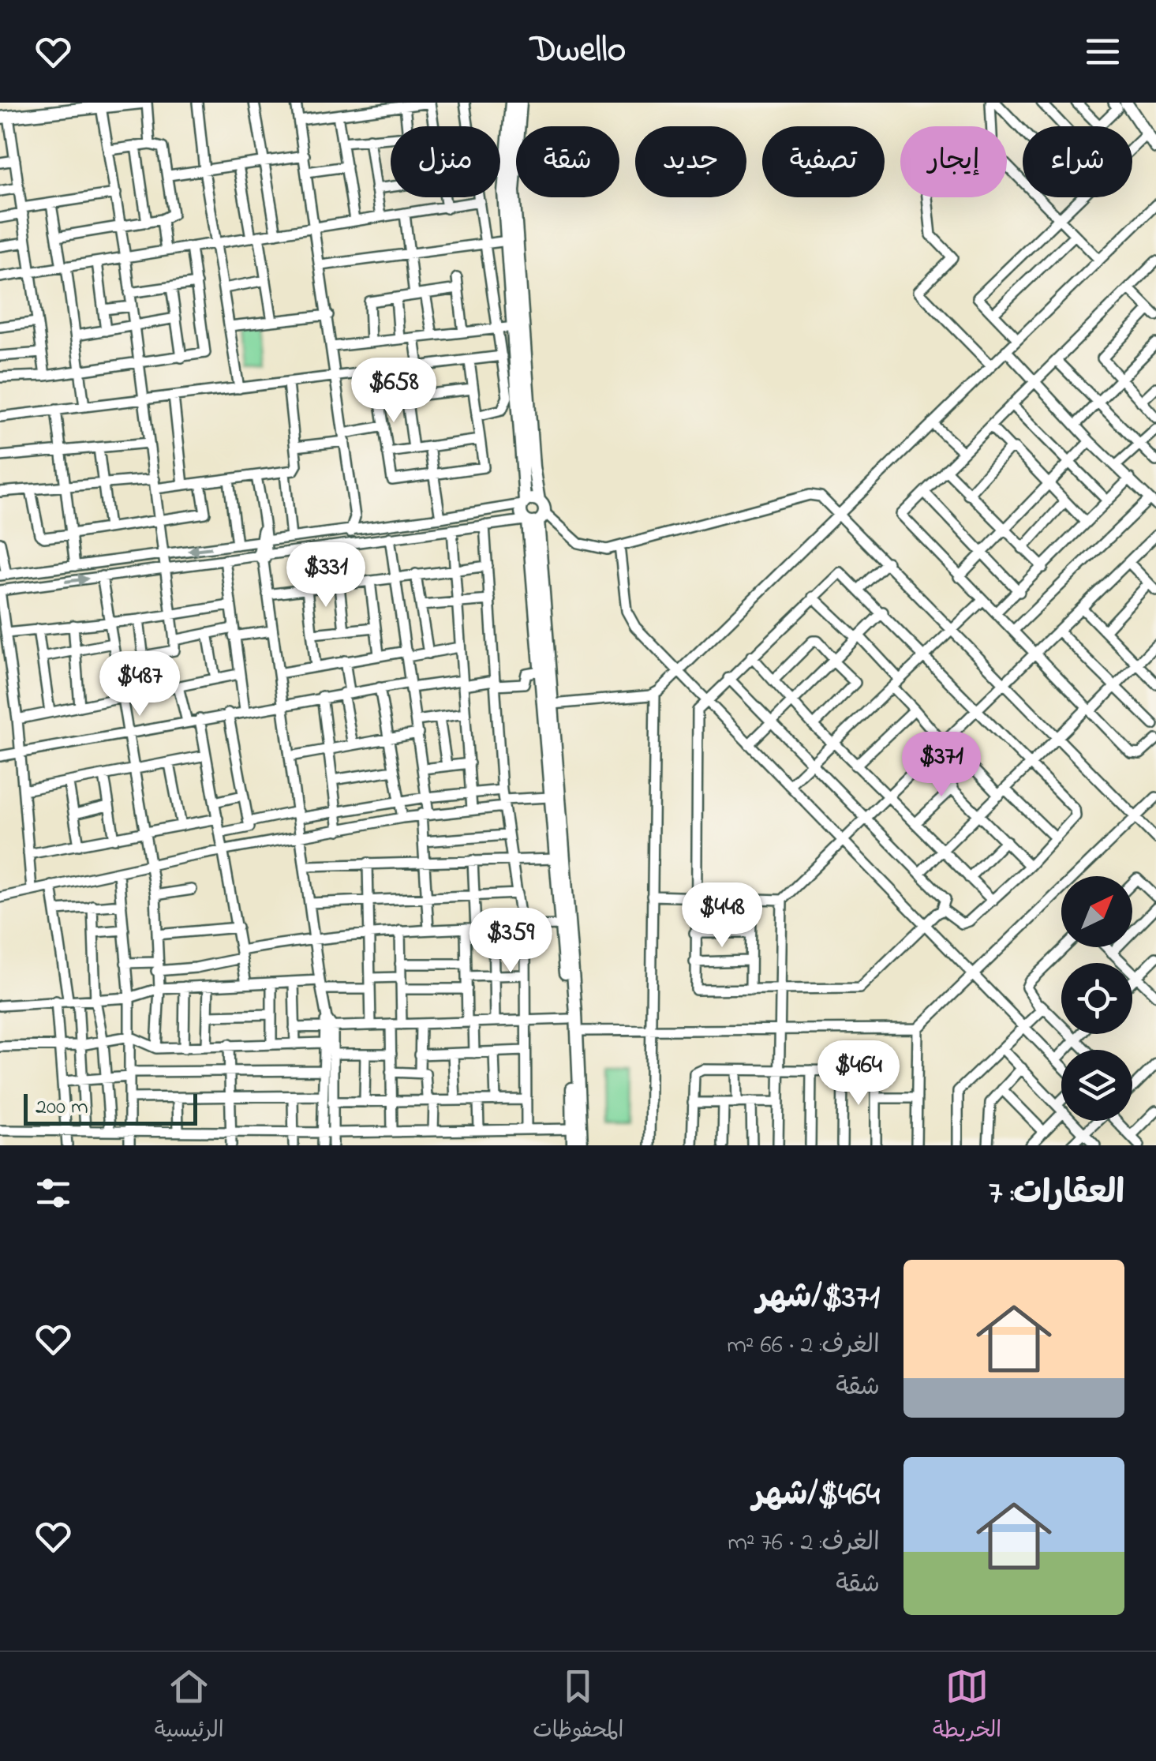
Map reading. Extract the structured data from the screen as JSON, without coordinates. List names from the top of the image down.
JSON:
{
  "scale_bar": "200 m",
  "north": "top right",
  "page": {
    "header": "Dwello",
    "chip": [
      "شراء",
      "إيجار",
      "تصفية",
      "جديد",
      "شقة",
      "منزل"
    ],
    "price": [
      "$658",
      "$331",
      "$487",
      "$371",
      "$448",
      "$359",
      "$464"
    ],
    "scale": "200 m",
    "heading": "العقارات: 7",
    "list": [
      {
        "name": "$371/شهر",
        "note": "الغرف: 2 · 66 m² · شقة"
      },
      {
        "name": "$464/شهر",
        "note": "الغرف: 2 · 76 m² · شقة"
      }
    ],
    "tabs": ["الخريطة", "المحفوظات", "الرئيسية"]
  }
}
